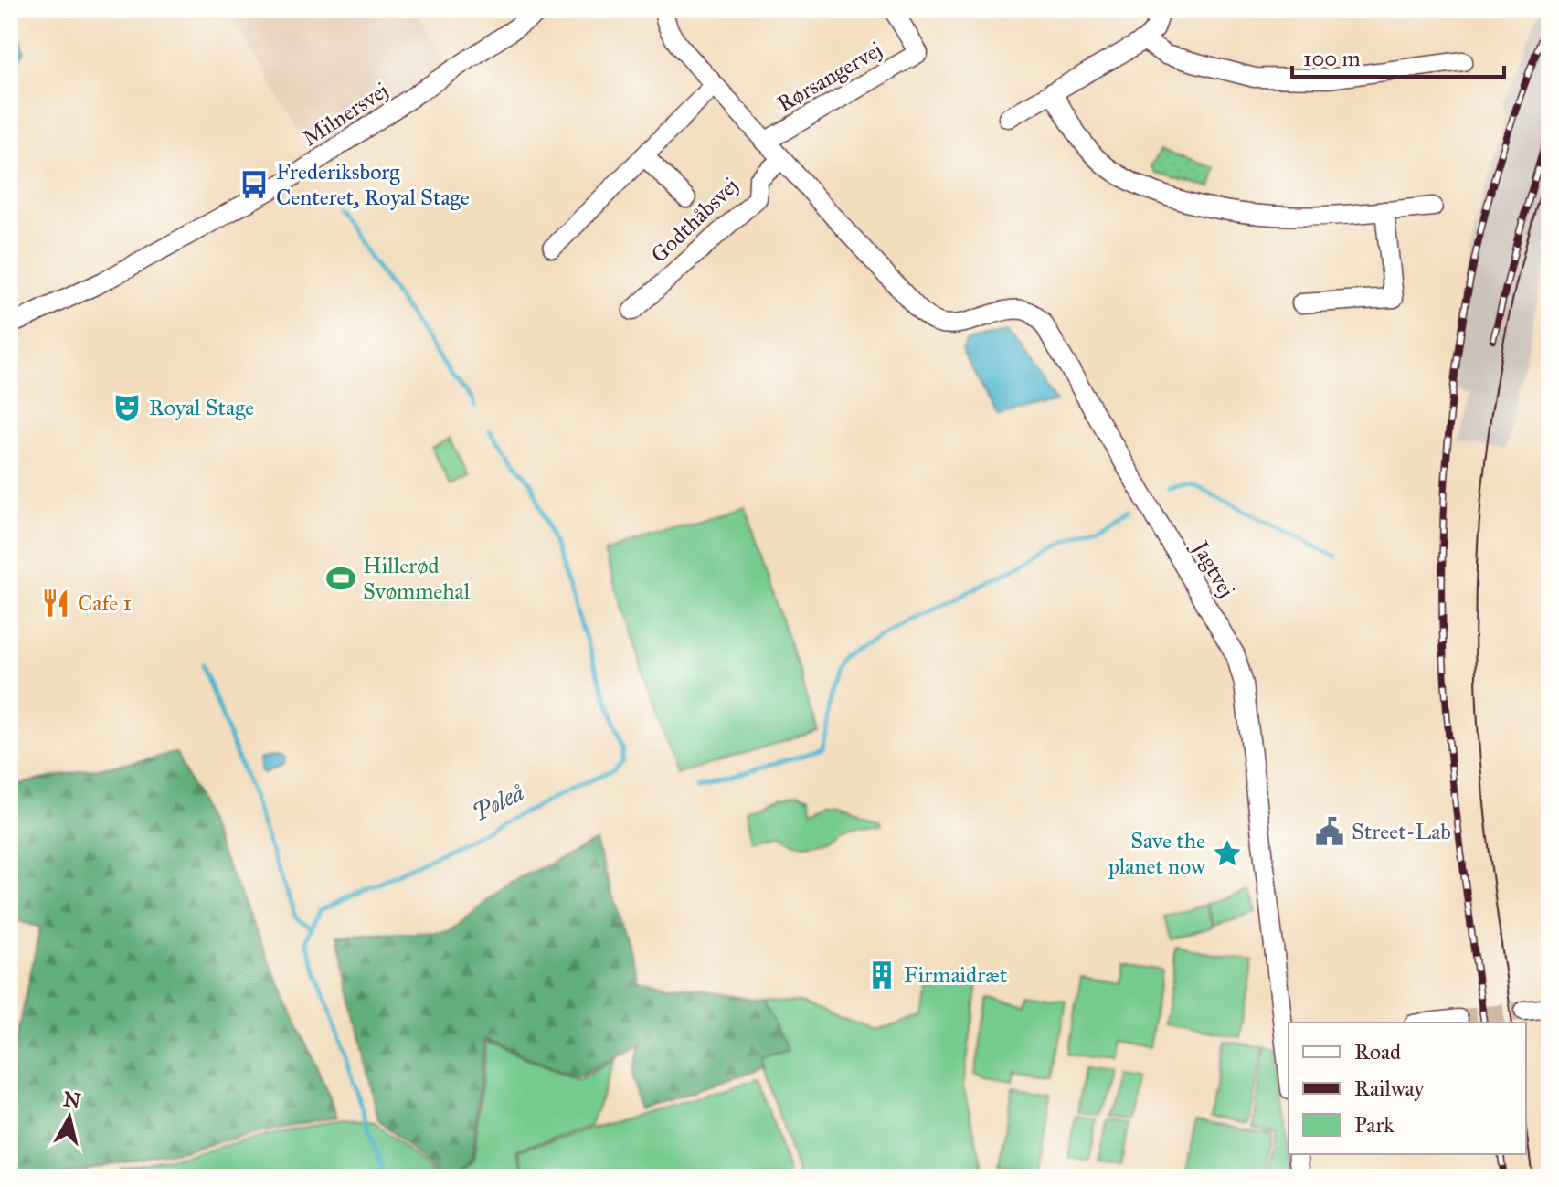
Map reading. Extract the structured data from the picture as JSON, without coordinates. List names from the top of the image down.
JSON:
{
  "streets": {
    "street": [
      "Rørsangervej",
      "Milnersvej",
      "Godthåbsvej",
      "Jagtvej"
    ]
  },
  "crossings": [
    ["Godthåbsvej", "Jagtvej"]
  ],
  "water": ["Pøleå"],
  "places": {
    "bus stop": ["Frederiksborg Centeret, Royal Stage"],
    "theatre": ["Royal Stage"],
    "sports": ["Hillerød Svømmehal"],
    "restaurant": ["Cafe 1"],
    "public building": ["Street-Lab"],
    "place": ["Save the planet now"],
    "building": ["Firmaidræt"]
  },
  "legend": ["Road", "Railway", "Park"],
  "scale_bar": "100 m",
  "north": "top"
}
